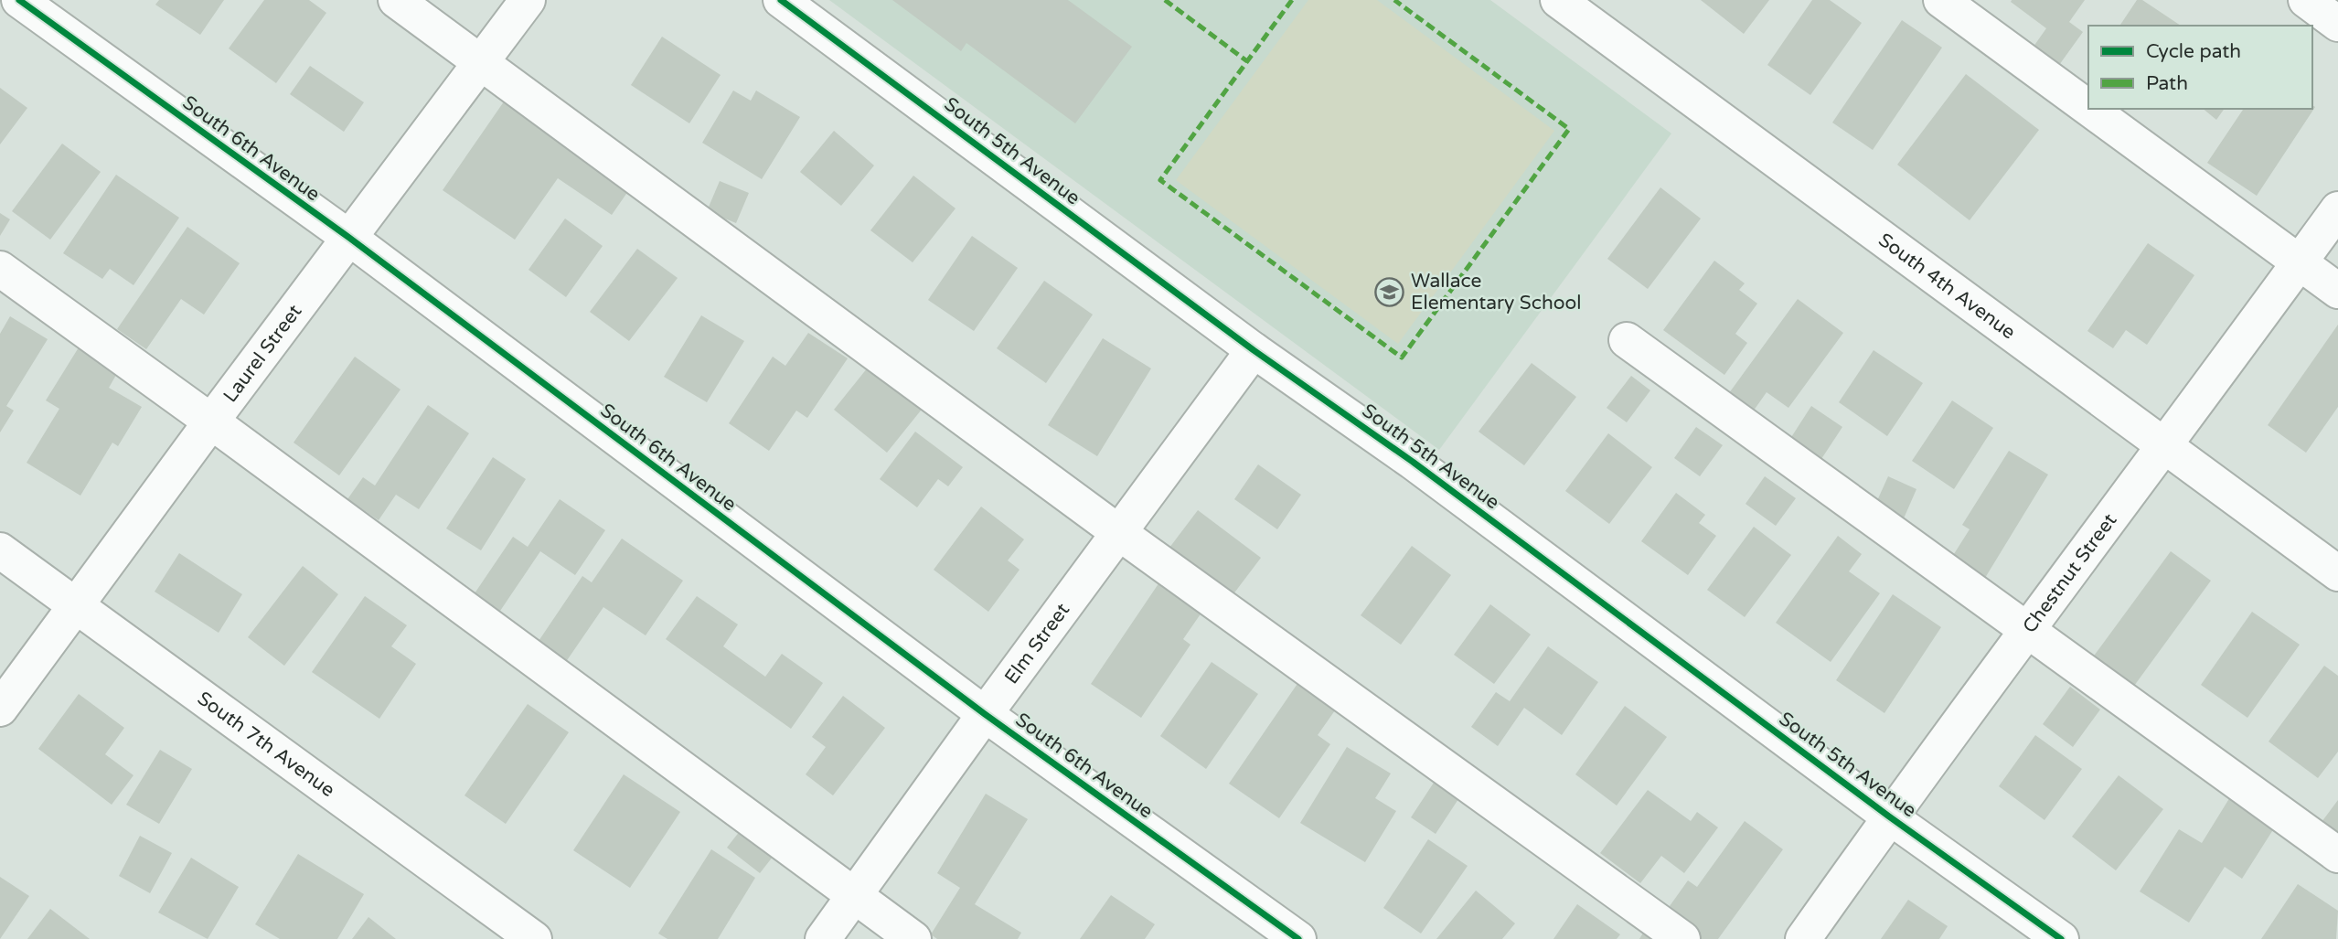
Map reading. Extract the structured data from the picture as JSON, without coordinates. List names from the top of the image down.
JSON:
{
  "streets": {
    "street": [
      "South 6th Avenue",
      "South 5th Avenue",
      "South 4th Avenue",
      "Laurel Street",
      "Chestnut Street",
      "Elm Street",
      "South 7th Avenue"
    ]
  },
  "crossings": [
    ["South 6th Avenue", "Laurel Street"],
    ["South 6th Avenue", "Elm Street"],
    ["South 5th Avenue", "Chestnut Street"],
    ["South 5th Avenue", "Elm Street"],
    ["South 4th Avenue", "Chestnut Street"],
    ["Laurel Street", "South 7th Avenue"]
  ],
  "places": {
    "school or university": ["Wallace Elementary School"]
  },
  "legend": ["Cycle path", "Path"]
}
